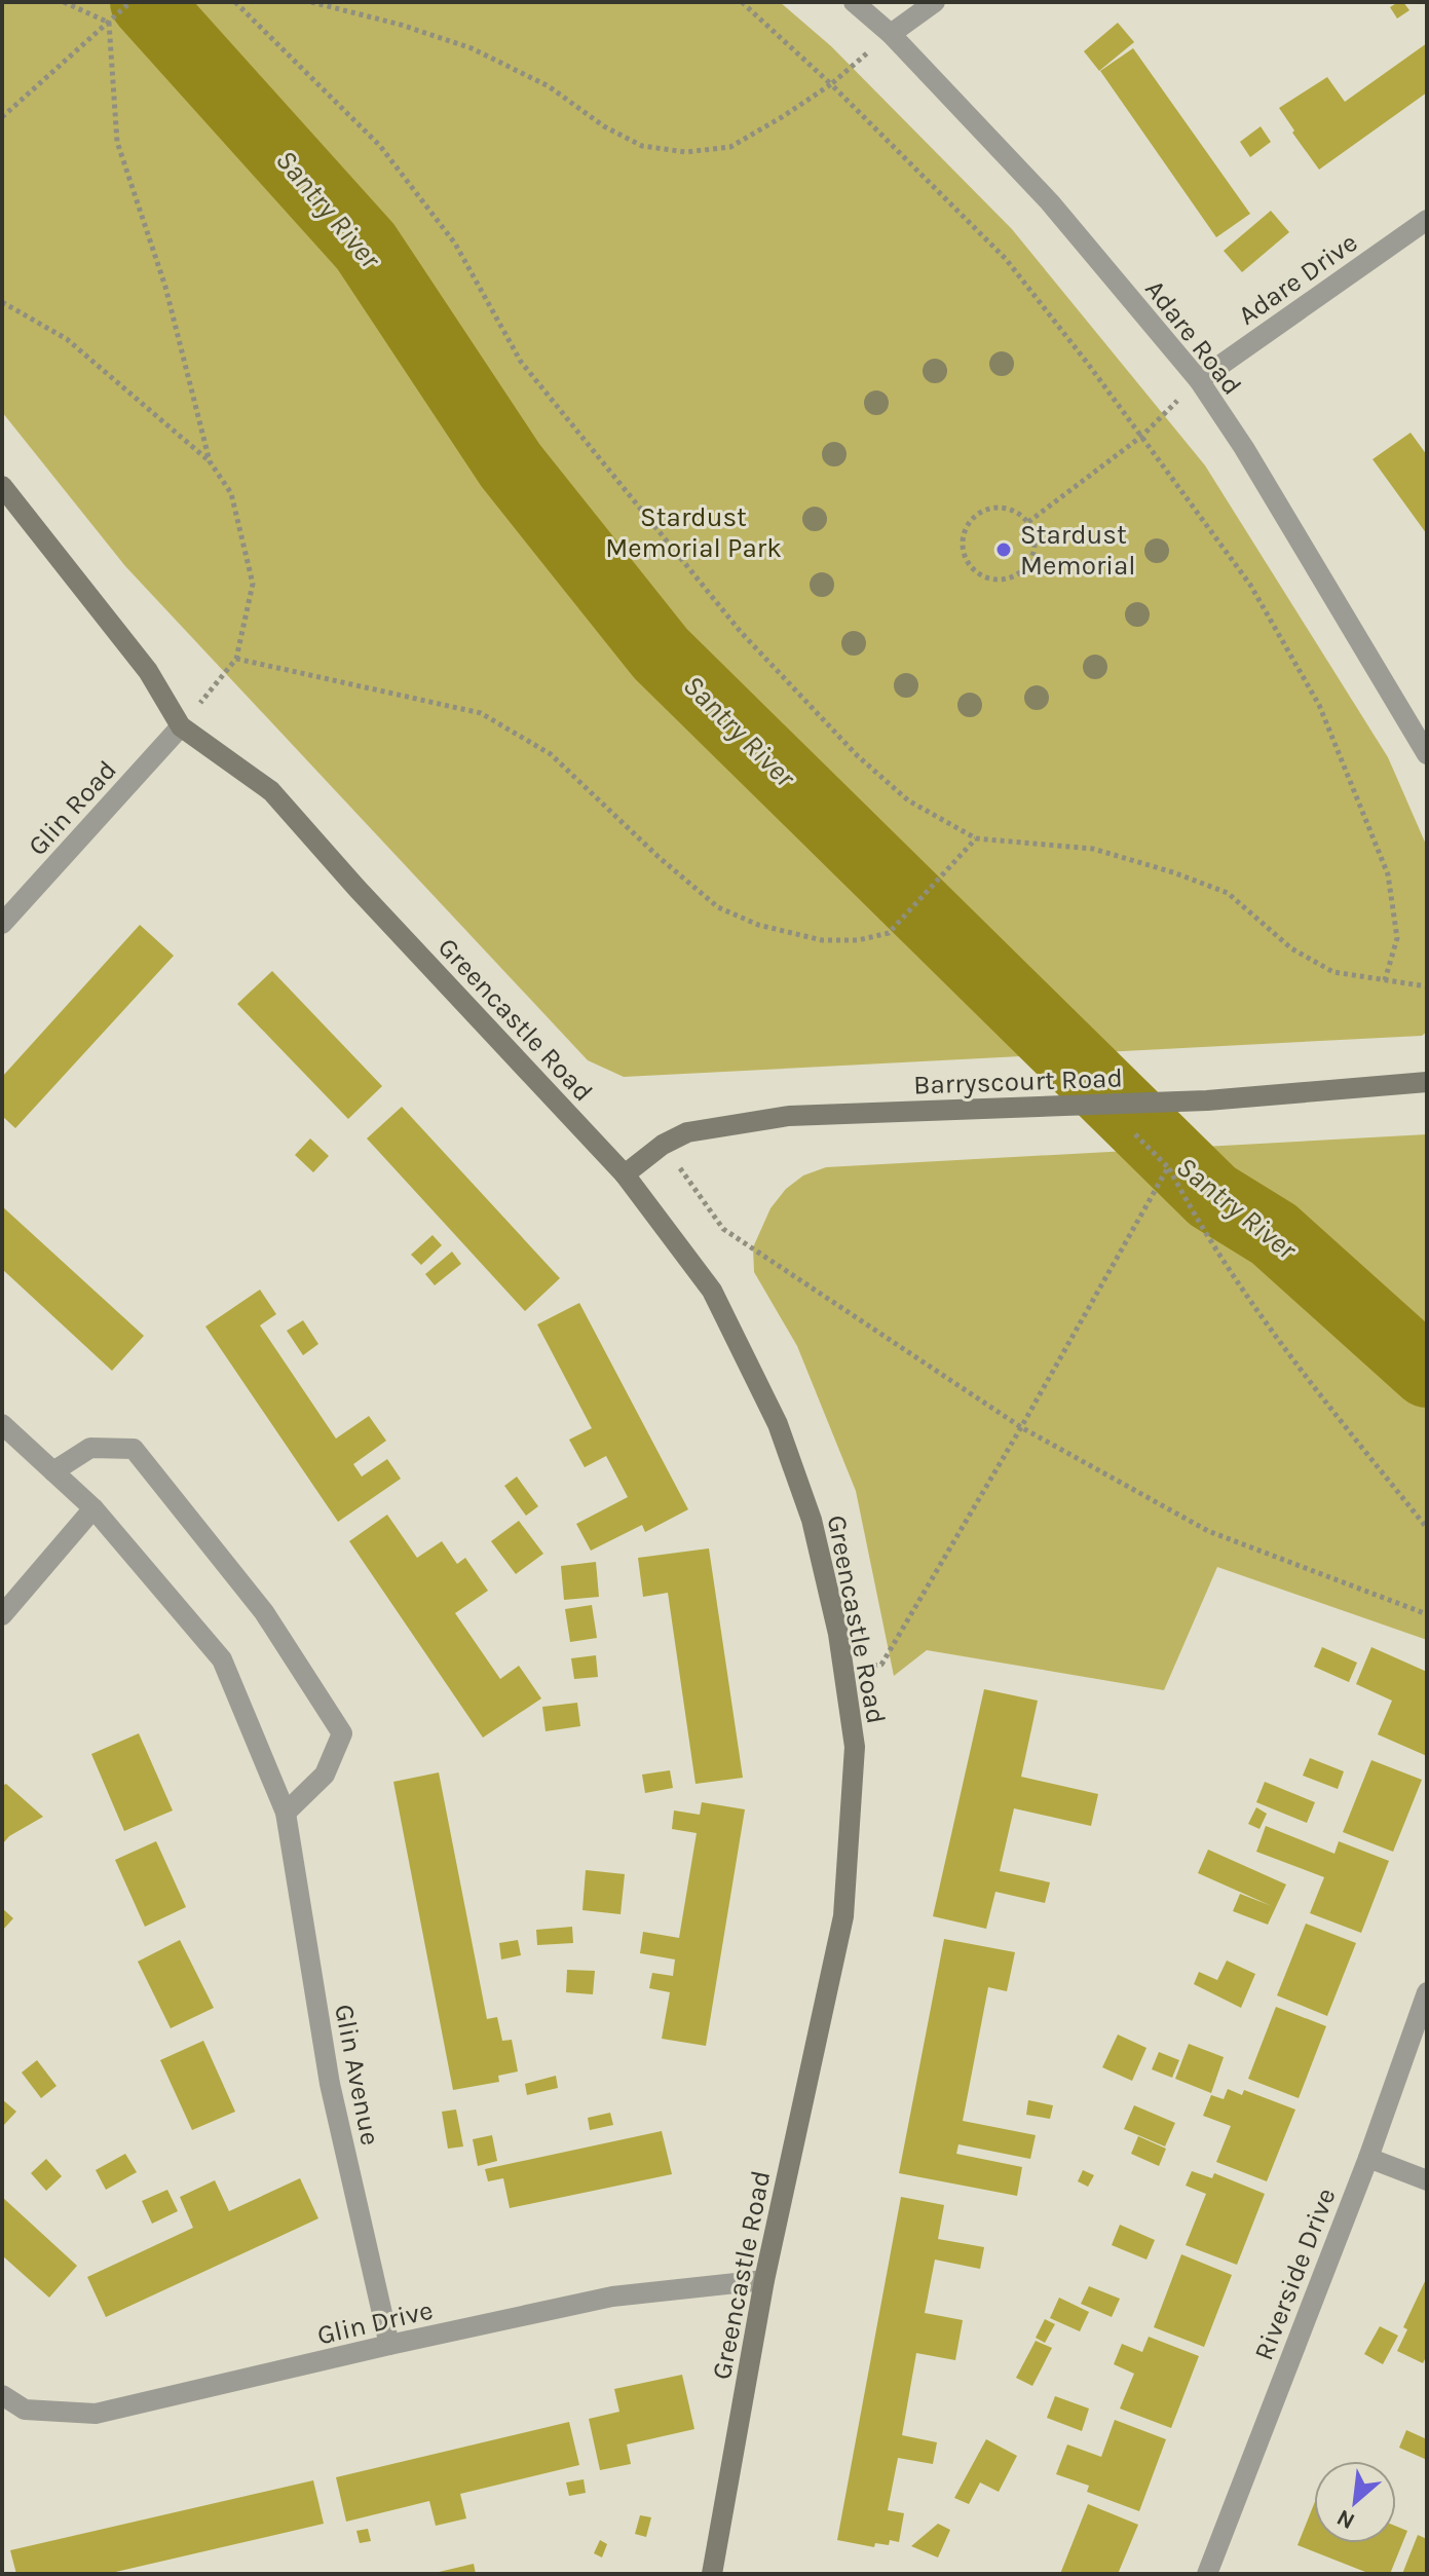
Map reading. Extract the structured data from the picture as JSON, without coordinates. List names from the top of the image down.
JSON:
{
  "streets": {
    "street": [
      "Adare Drive",
      "Adare Road",
      "Glin Road",
      "Greencastle Road",
      "Barryscourt Road",
      "Glin Avenue",
      "Riverside Drive",
      "Glin Drive"
    ]
  },
  "crossings": [
    ["Adare Drive", "Adare Road"],
    ["Glin Road", "Greencastle Road"],
    ["Greencastle Road", "Barryscourt Road"],
    ["Greencastle Road", "Glin Drive"],
    ["Glin Avenue", "Glin Drive"]
  ],
  "water": ["Santry River"],
  "parks": ["Stardust Memorial Park"],
  "places": ["Stardust Memorial"],
  "north": "bottom left"
}
